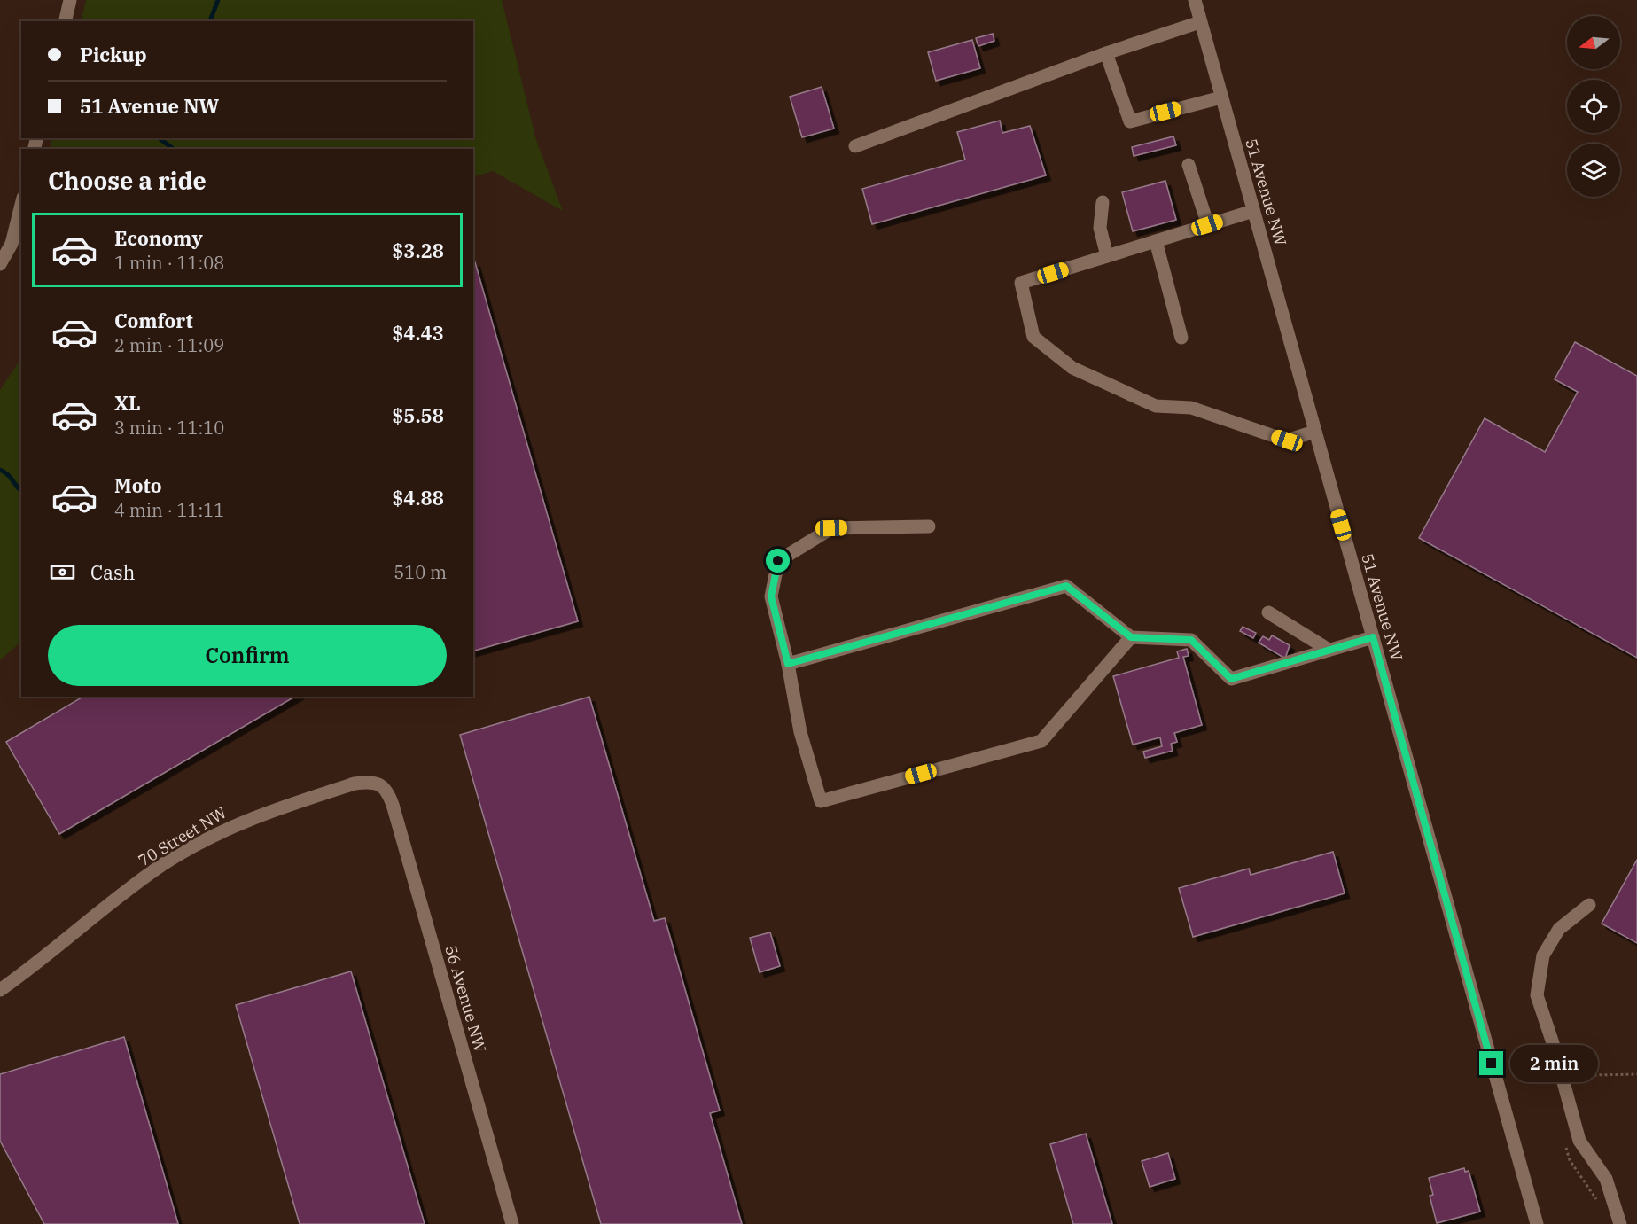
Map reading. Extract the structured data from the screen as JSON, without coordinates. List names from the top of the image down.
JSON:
{
  "streets": {
    "street": ["51 Avenue NW", "70 Street NW", "56 Avenue NW"]
  },
  "crossings": [
    ["70 Street NW", "56 Avenue NW"]
  ],
  "north": "left",
  "page": {
    "banner": ["Pickup", "51 Avenue NW"],
    "heading": "Choose a ride",
    "list": [
      {
        "name": "Economy",
        "note": "1 min · 11:08",
        "value": "$3.28"
      },
      {
        "name": "Comfort",
        "note": "2 min · 11:09",
        "value": "$4.43"
      },
      {
        "name": "XL",
        "note": "3 min · 11:10",
        "value": "$5.58"
      },
      {
        "name": "Moto",
        "note": "4 min · 11:11",
        "value": "$4.88"
      }
    ],
    "pay": ["Cash", "510 m"],
    "buttons": "Confirm",
    "bubble": "2 min"
  }
}
